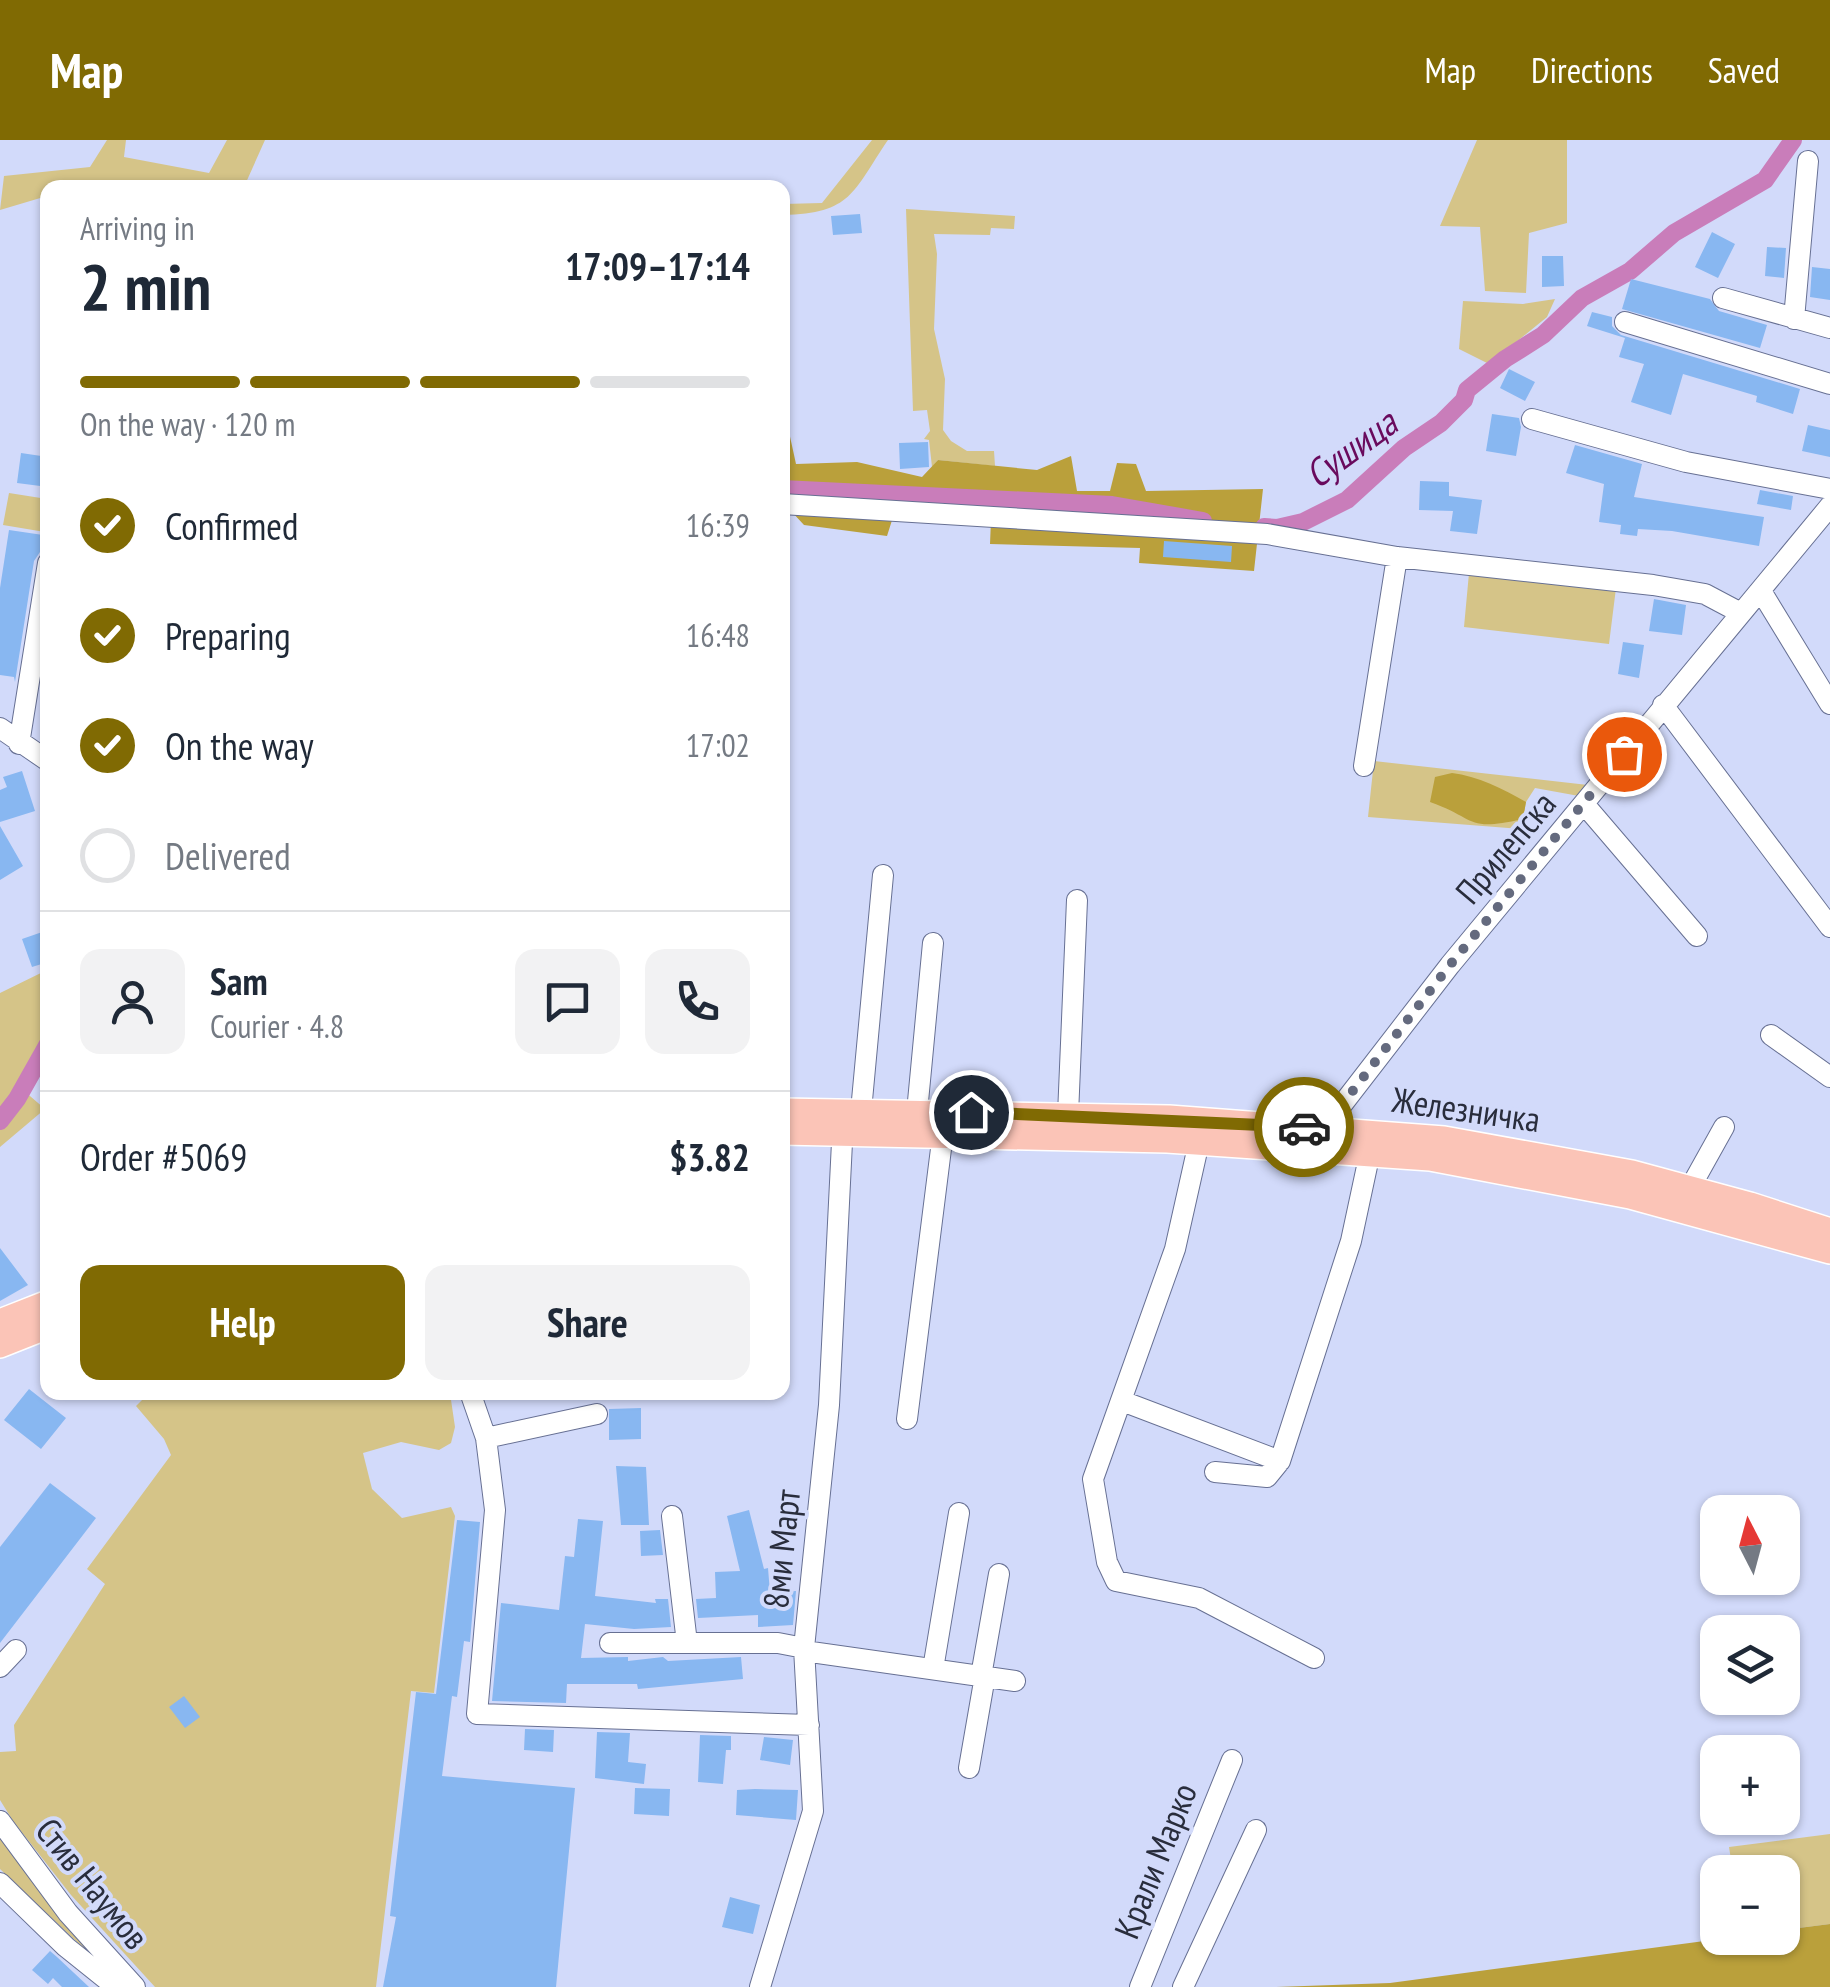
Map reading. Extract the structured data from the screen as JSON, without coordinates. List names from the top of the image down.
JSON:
{
  "streets": {
    "main road": ["Железничка"],
    "street": [
      "Прилепска",
      "8ми Март",
      "Крали Марко",
      "Стив Наумов"
    ]
  },
  "crossings": [
    ["Прилепска", "Железничка"],
    ["Железничка", "8ми Март"]
  ],
  "water": ["Сушица"],
  "north": "top",
  "page": {
    "header": "Map",
    "nav": ["Map", "Directions", "Saved"],
    "heading": ["2 min", "Arriving in", "17:09–17:14"],
    "panel": [
      "Sam",
      "Courier · 4.8",
      "Order #5069",
      "$3.82"
    ],
    "bar": "On the way · 120 m",
    "list": [
      ["Confirmed", "16:39"],
      ["Preparing", "16:48"],
      ["On the way", "17:02"],
      "Delivered"
    ],
    "buttons": ["Help", "Share"],
    "map_buttons": ["+", "−"]
  }
}
